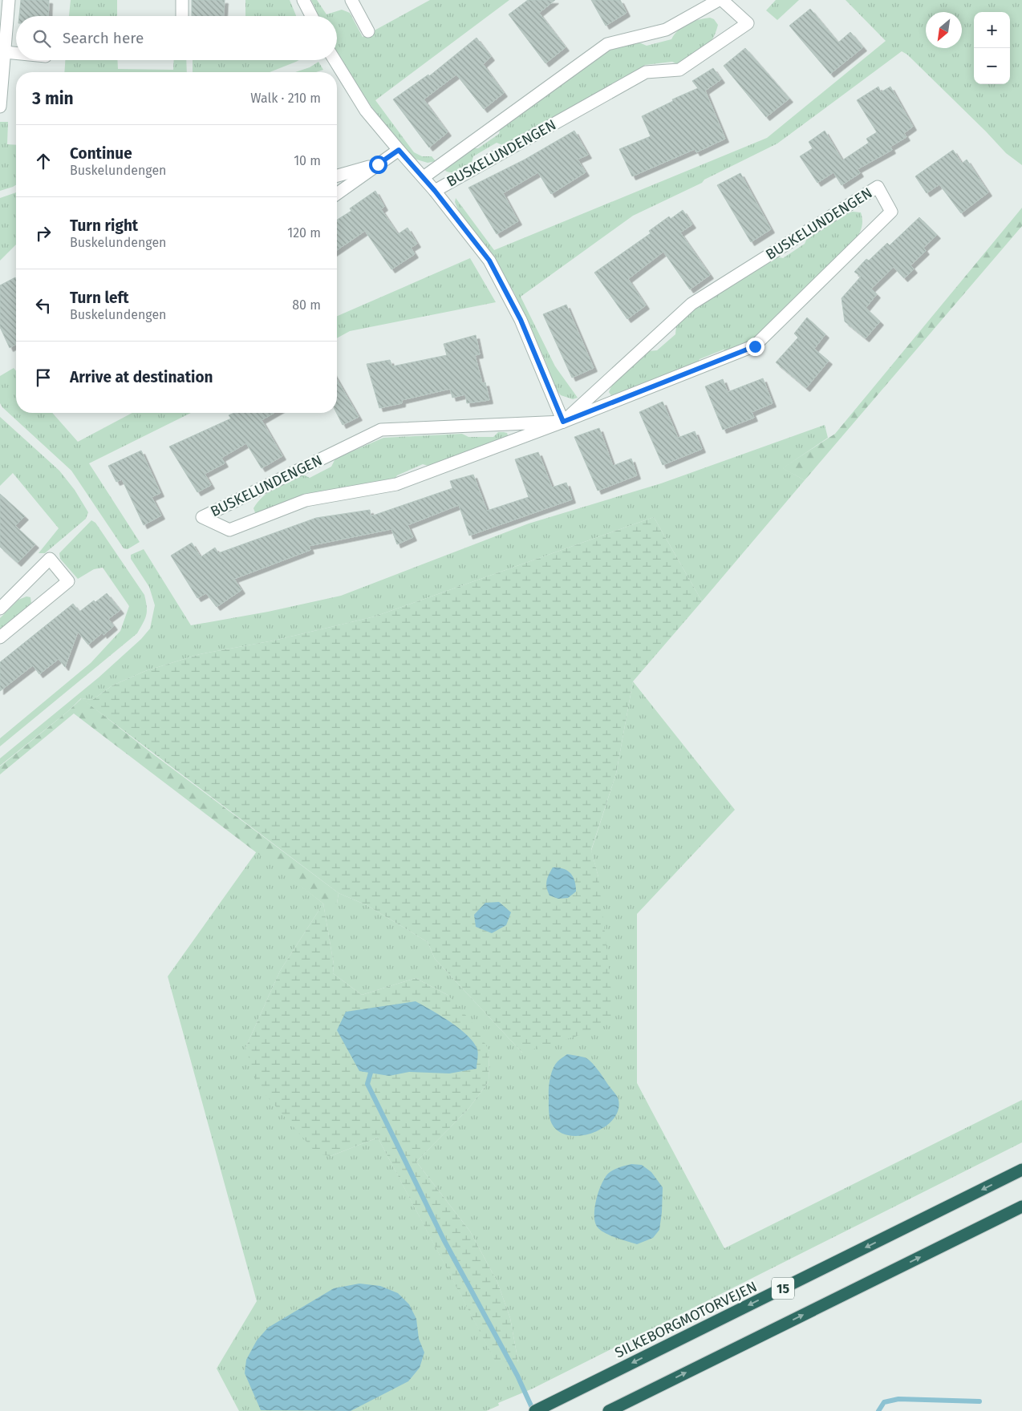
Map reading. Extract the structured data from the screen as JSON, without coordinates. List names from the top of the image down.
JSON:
{
  "streets": {
    "highway": ["15", "SILKEBORGMOTORVEJEN"],
    "street": ["BUSKELUNDENGEN"]
  },
  "north": "bottom left",
  "page": {
    "map_buttons": ["+", "−"],
    "search": "Search here",
    "heading": ["3 min", "Walk · 210 m"],
    "list": [
      ["Continue", "Buskelundengen", "10 m"],
      ["Turn right", "Buskelundengen", "120 m"],
      ["Turn left", "Buskelundengen", "80 m"],
      "Arrive at destination"
    ]
  }
}
